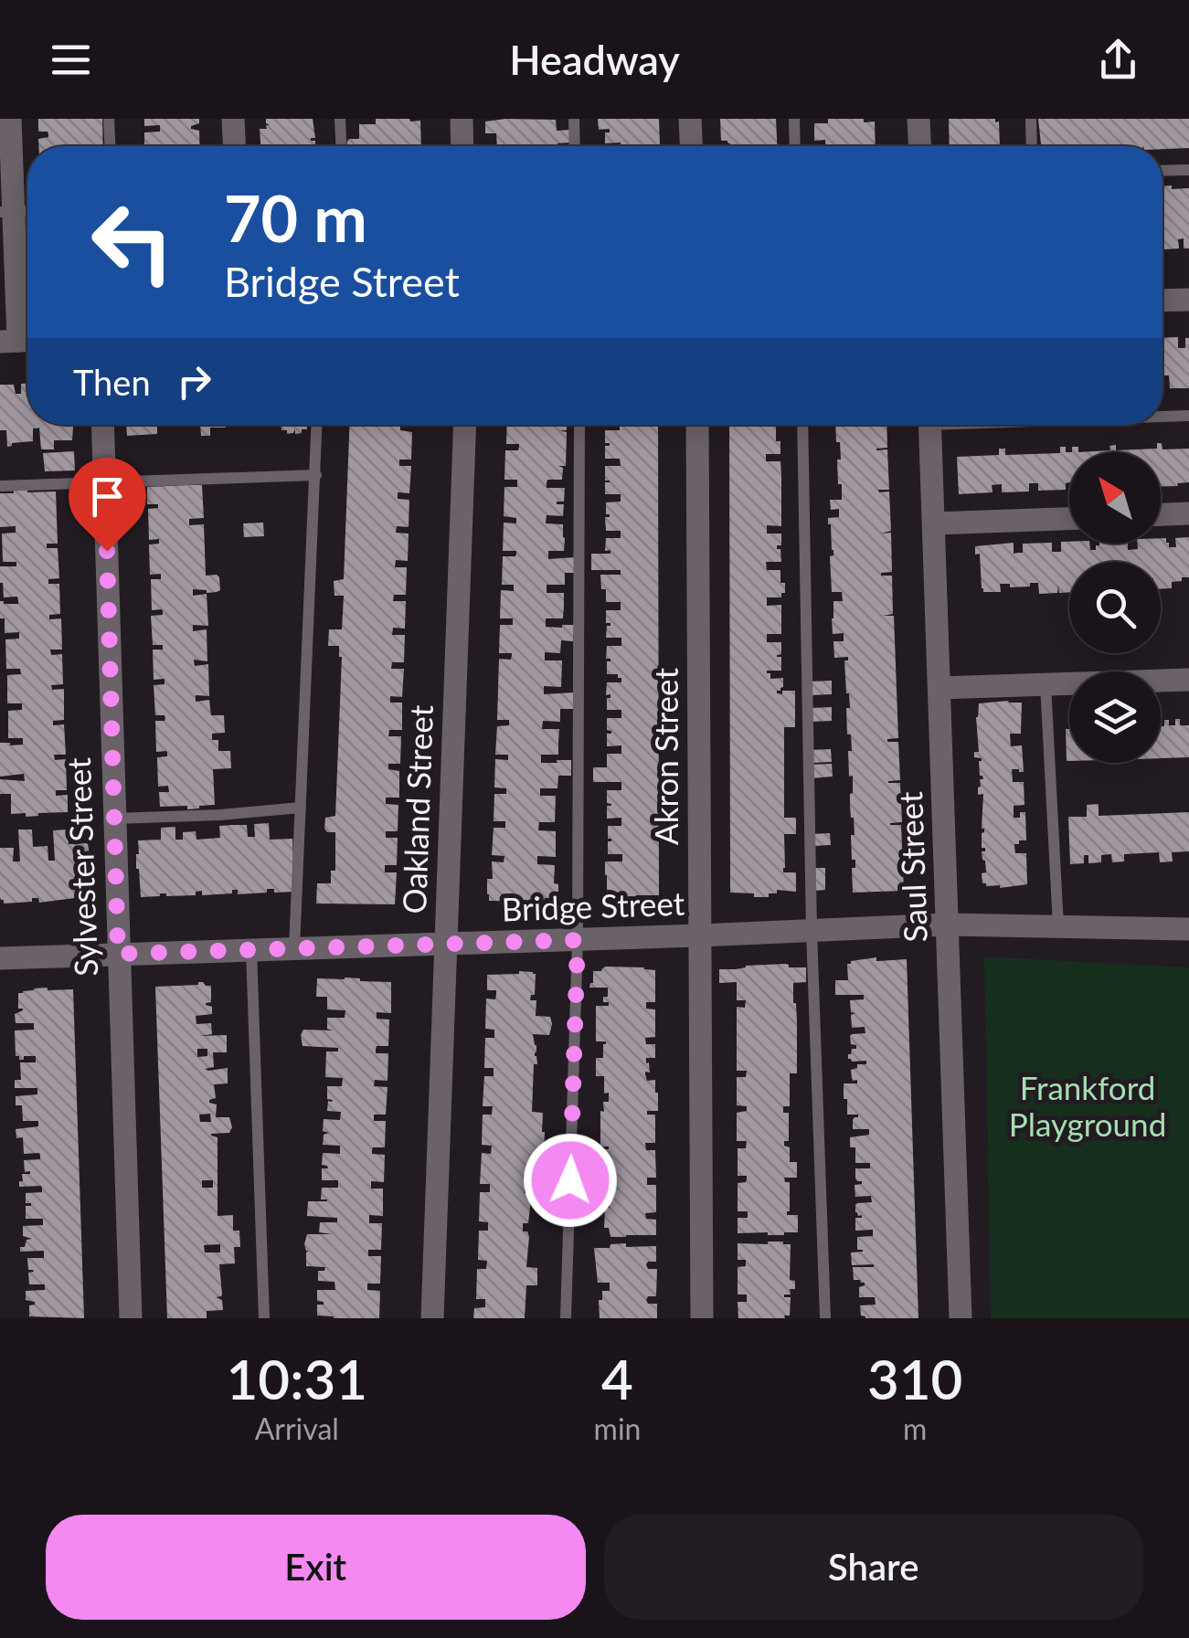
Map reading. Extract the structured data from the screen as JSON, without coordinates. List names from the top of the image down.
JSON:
{
  "streets": {
    "street": [
      "Akron Street",
      "Oakland Street",
      "Sylvester Street",
      "Saul Street",
      "Bridge Street"
    ]
  },
  "crossings": [
    ["Akron Street", "Bridge Street"],
    ["Oakland Street", "Bridge Street"],
    ["Sylvester Street", "Bridge Street"],
    ["Saul Street", "Bridge Street"]
  ],
  "parks": ["Frankford Playground"],
  "north": "top left",
  "page": {
    "header": "Headway",
    "turn": ["70 m", "Bridge Street"],
    "then": "Then",
    "eta": [
      "10:31",
      "Arrival",
      "4",
      "min",
      "310",
      "m"
    ],
    "buttons": ["Exit", "Share"]
  }
}
